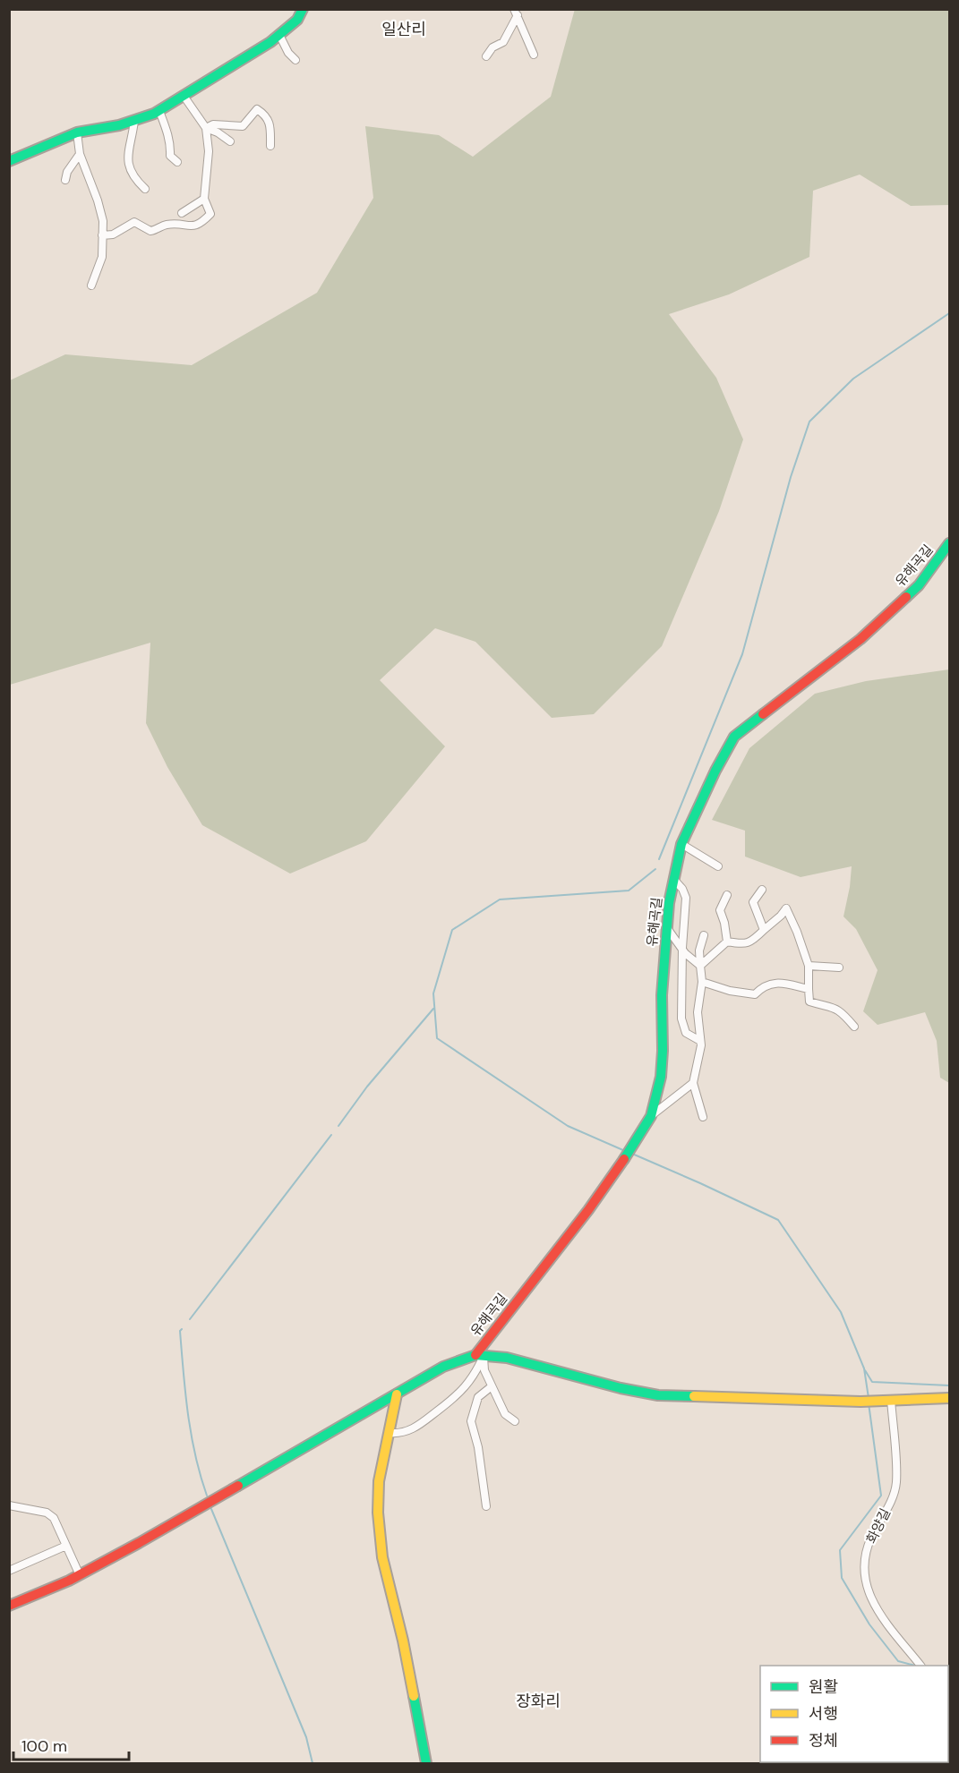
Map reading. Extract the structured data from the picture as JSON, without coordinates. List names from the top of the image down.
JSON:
{
  "streets": {
    "street": ["유해곡길", "화양길"]
  },
  "districts": ["일산리", "장화리"],
  "legend": ["원활", "서행", "정체"],
  "scale_bar": "100 m"
}
